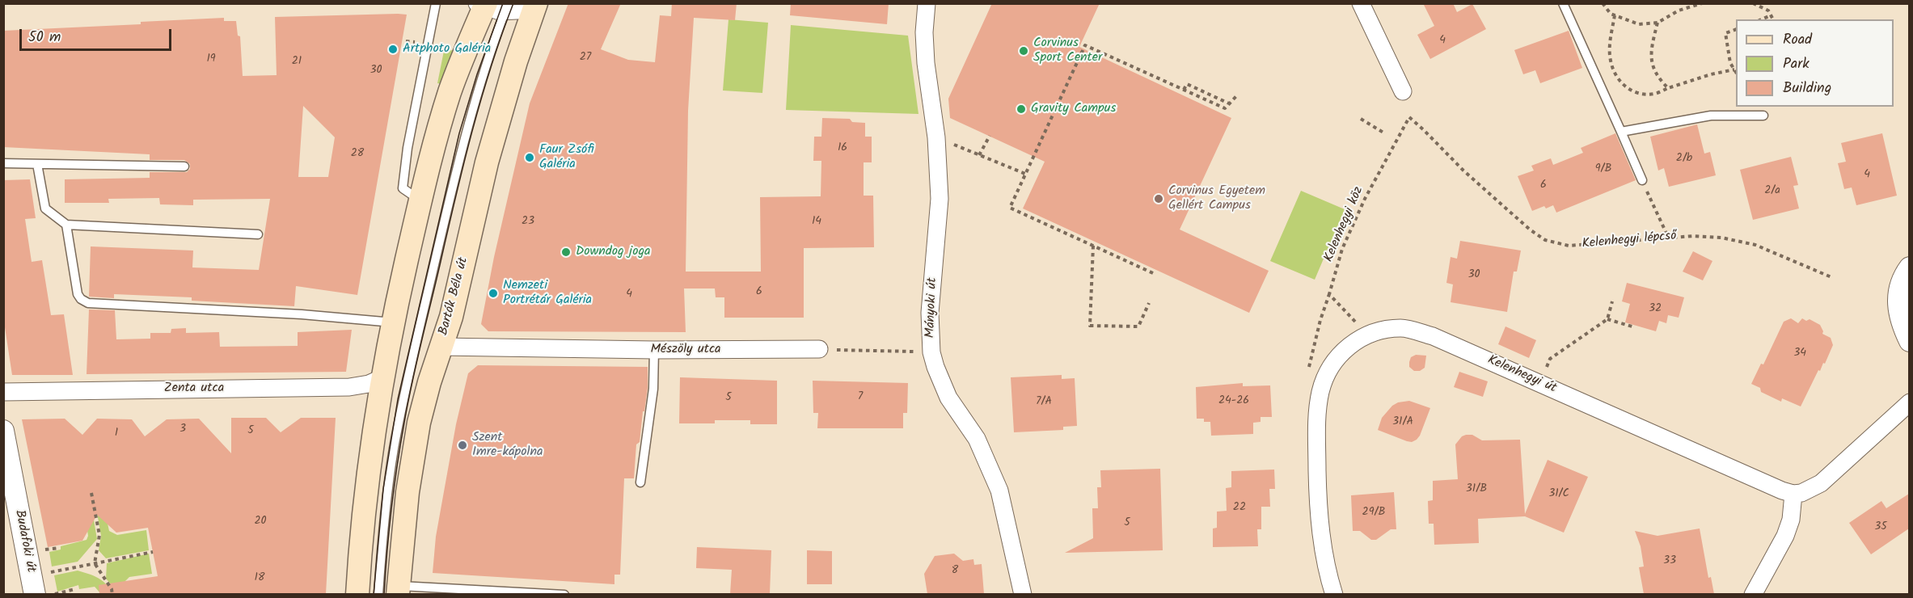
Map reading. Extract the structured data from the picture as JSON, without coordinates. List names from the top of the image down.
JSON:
{
  "streets": {
    "main road": ["Bartók Béla út"],
    "street": [
      "Mányoki út",
      "Mészöly utca",
      "Kelenhegyi út",
      "Zenta utca",
      "Budafoki út"
    ],
    "path": ["Kelenhegyi köz", "Kelenhegyi lépcső"]
  },
  "crossings": [
    ["Kelenhegyi köz", "Kelenhegyi lépcső"],
    ["Kelenhegyi köz", "Kelenhegyi út"],
    ["Bartók Béla út", "Mészöly utca"]
  ],
  "places": [
    "Artphoto Galéria",
    "Corvinus Sport Center",
    "Gravity Campus",
    "Faur Zsófi Galéria",
    "Corvinus Egyetem Gellért Campus",
    "Downdog joga",
    "Nemzeti Portrétár Galéria",
    "Szent Imre-kápolna"
  ],
  "house_numbers": [
    "4",
    "27",
    "19",
    "21",
    "30",
    "16",
    "28",
    "2/b",
    "9/B",
    "4",
    "6",
    "2/a",
    "23",
    "14",
    "30",
    "6",
    "4",
    "32",
    "34",
    "7",
    "5",
    "24-26",
    "7/A",
    "31/A",
    "3",
    "5",
    "1",
    "31/B",
    "31/C",
    "22",
    "29/B",
    "20",
    "5",
    "35",
    "33",
    "8",
    "18"
  ],
  "legend": ["Road", "Park", "Building"],
  "scale_bar": "50 m"
}
